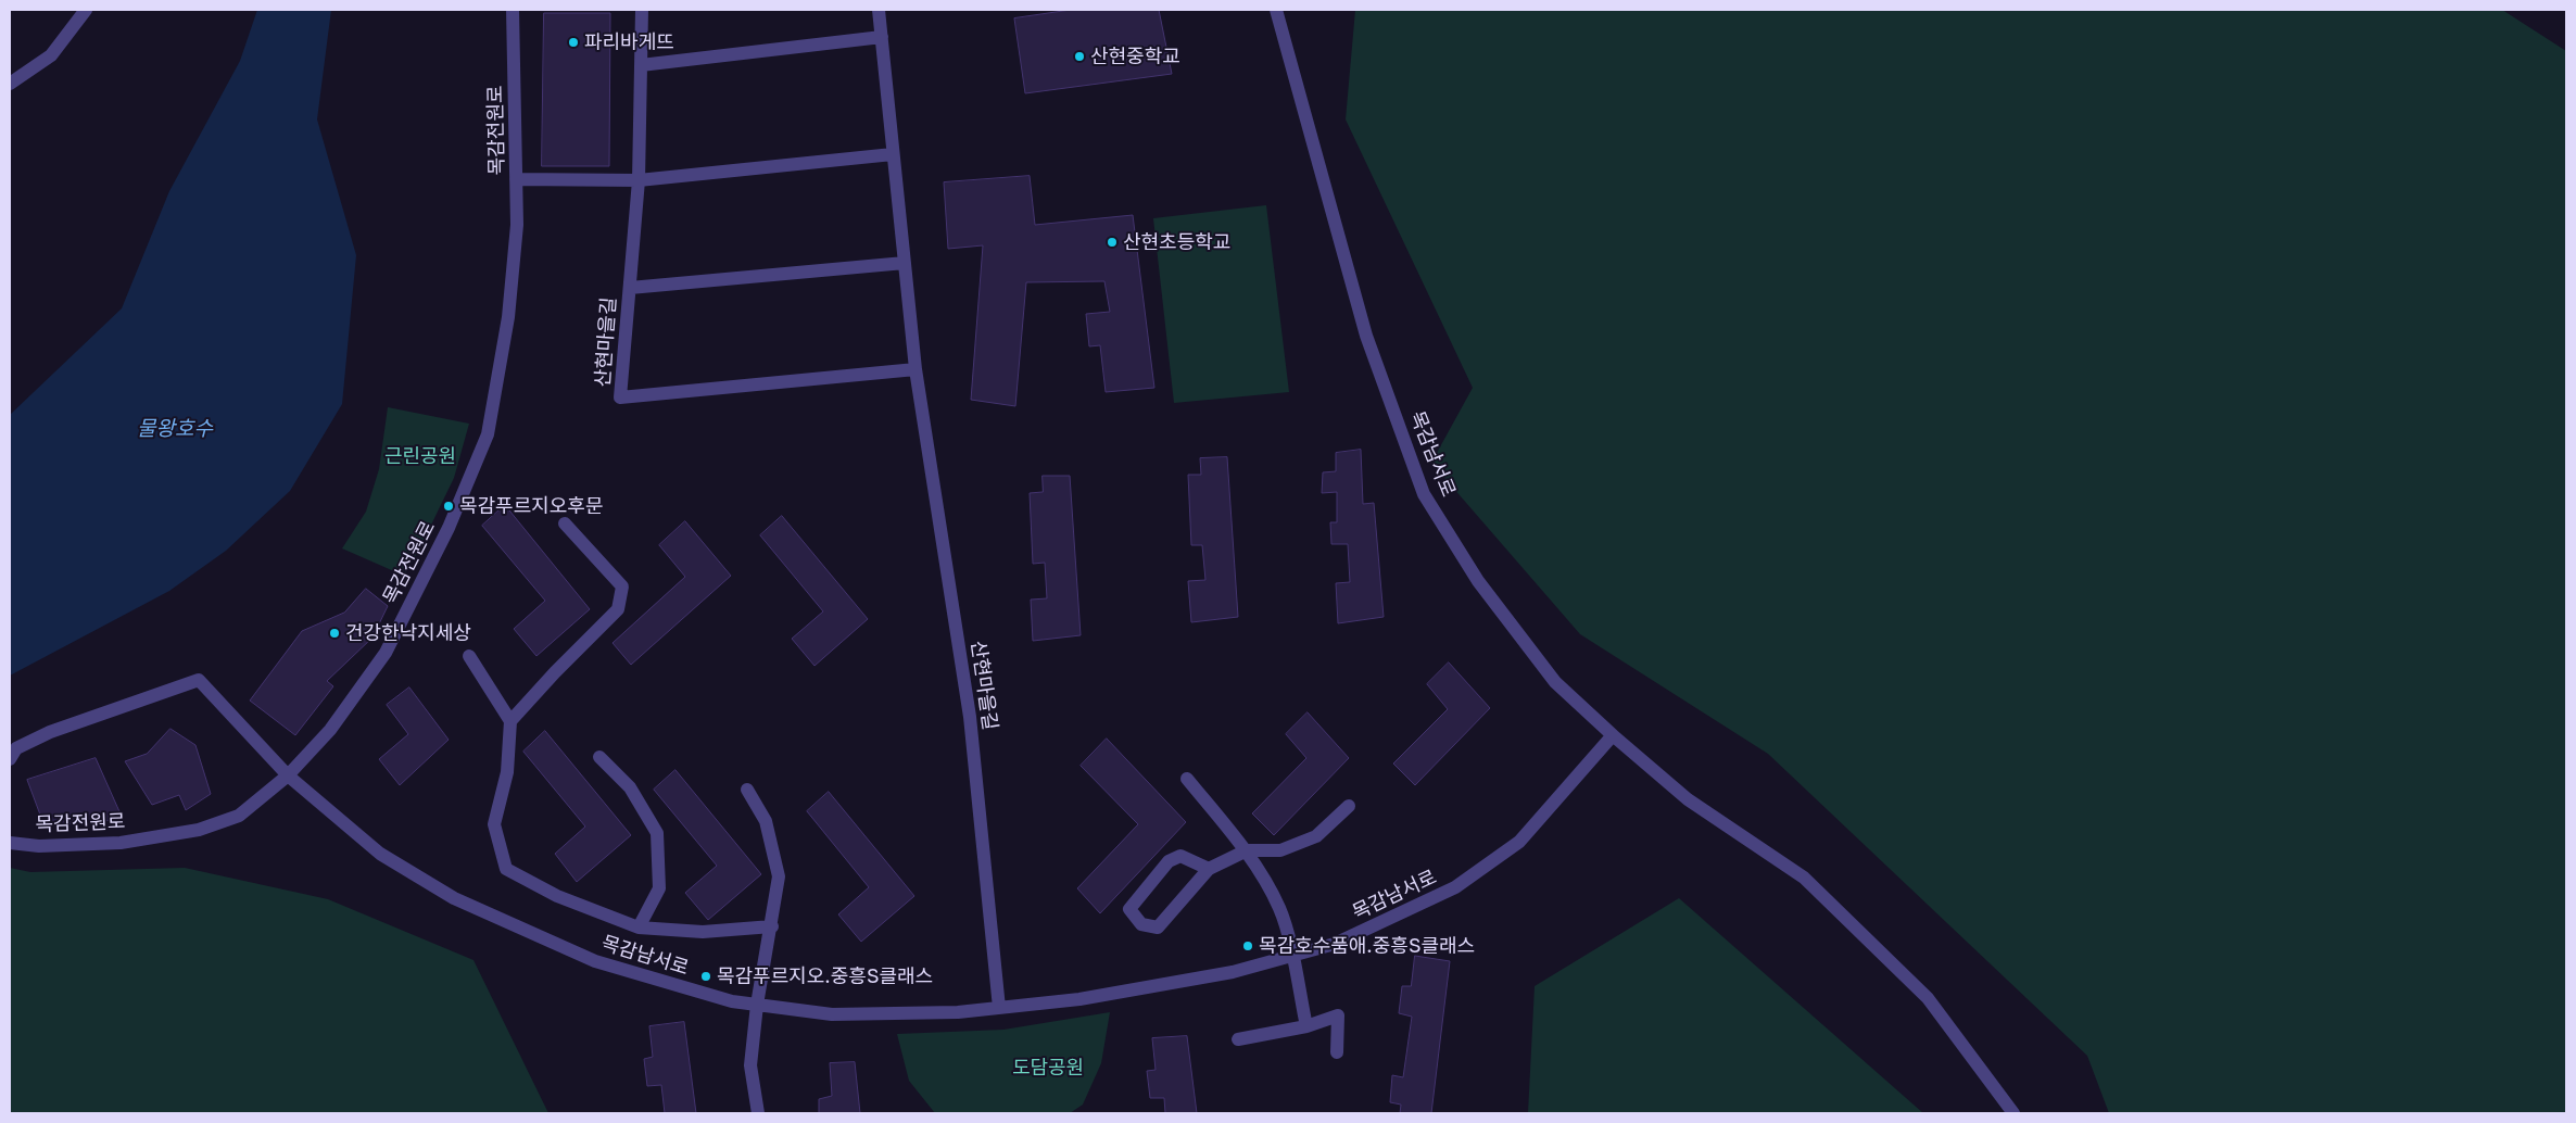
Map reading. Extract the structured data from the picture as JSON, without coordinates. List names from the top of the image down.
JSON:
{
  "streets": {
    "street": ["목감전원로", "산현마을길", "목감남서로"]
  },
  "crossings": [
    ["목감전원로", "목감남서로"],
    ["산현마을길", "목감남서로"]
  ],
  "water": ["물왕호수"],
  "parks": ["근린공원", "도담공원"],
  "places": [
    "파리바게뜨",
    "산현중학교",
    "산현초등학교",
    "목감푸르지오후문",
    "건강한낙지세상",
    "목감호수품애.중흥S클래스",
    "목감푸르지오.중흥S클래스"
  ]
}
